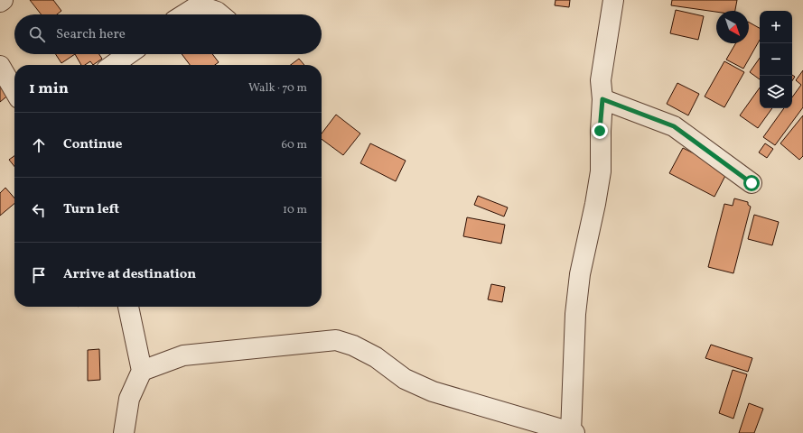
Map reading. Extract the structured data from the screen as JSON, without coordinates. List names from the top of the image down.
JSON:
{
  "north": "bottom right",
  "page": {
    "map_buttons": ["+", "−"],
    "search": "Search here",
    "heading": ["1 min", "Walk · 70 m"],
    "list": [
      ["Continue", "60 m"],
      ["Turn left", "10 m"],
      "Arrive at destination"
    ]
  }
}
